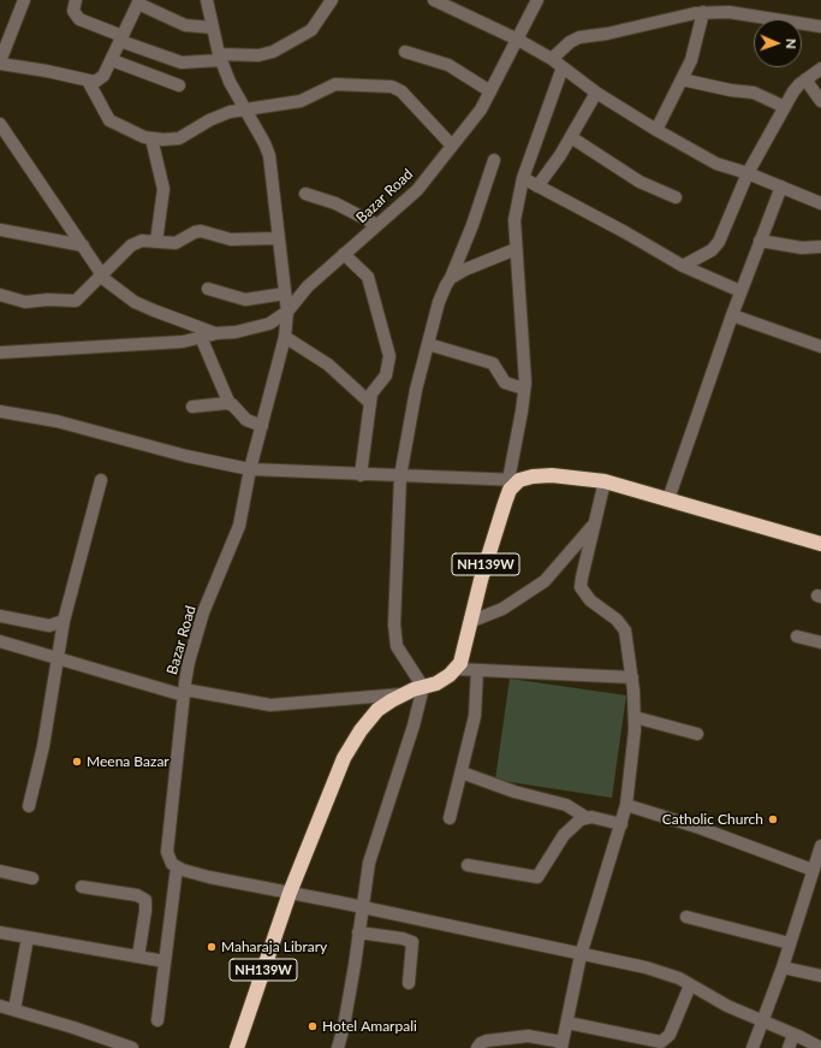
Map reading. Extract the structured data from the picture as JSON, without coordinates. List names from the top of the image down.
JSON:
{
  "streets": {
    "highway": ["NH139W"],
    "street": ["Bazar Road"]
  },
  "places": [
    "Meena Bazar",
    "Catholic Church",
    "Maharaja Library",
    "Hotel Amarpali"
  ],
  "north": "right"
}
